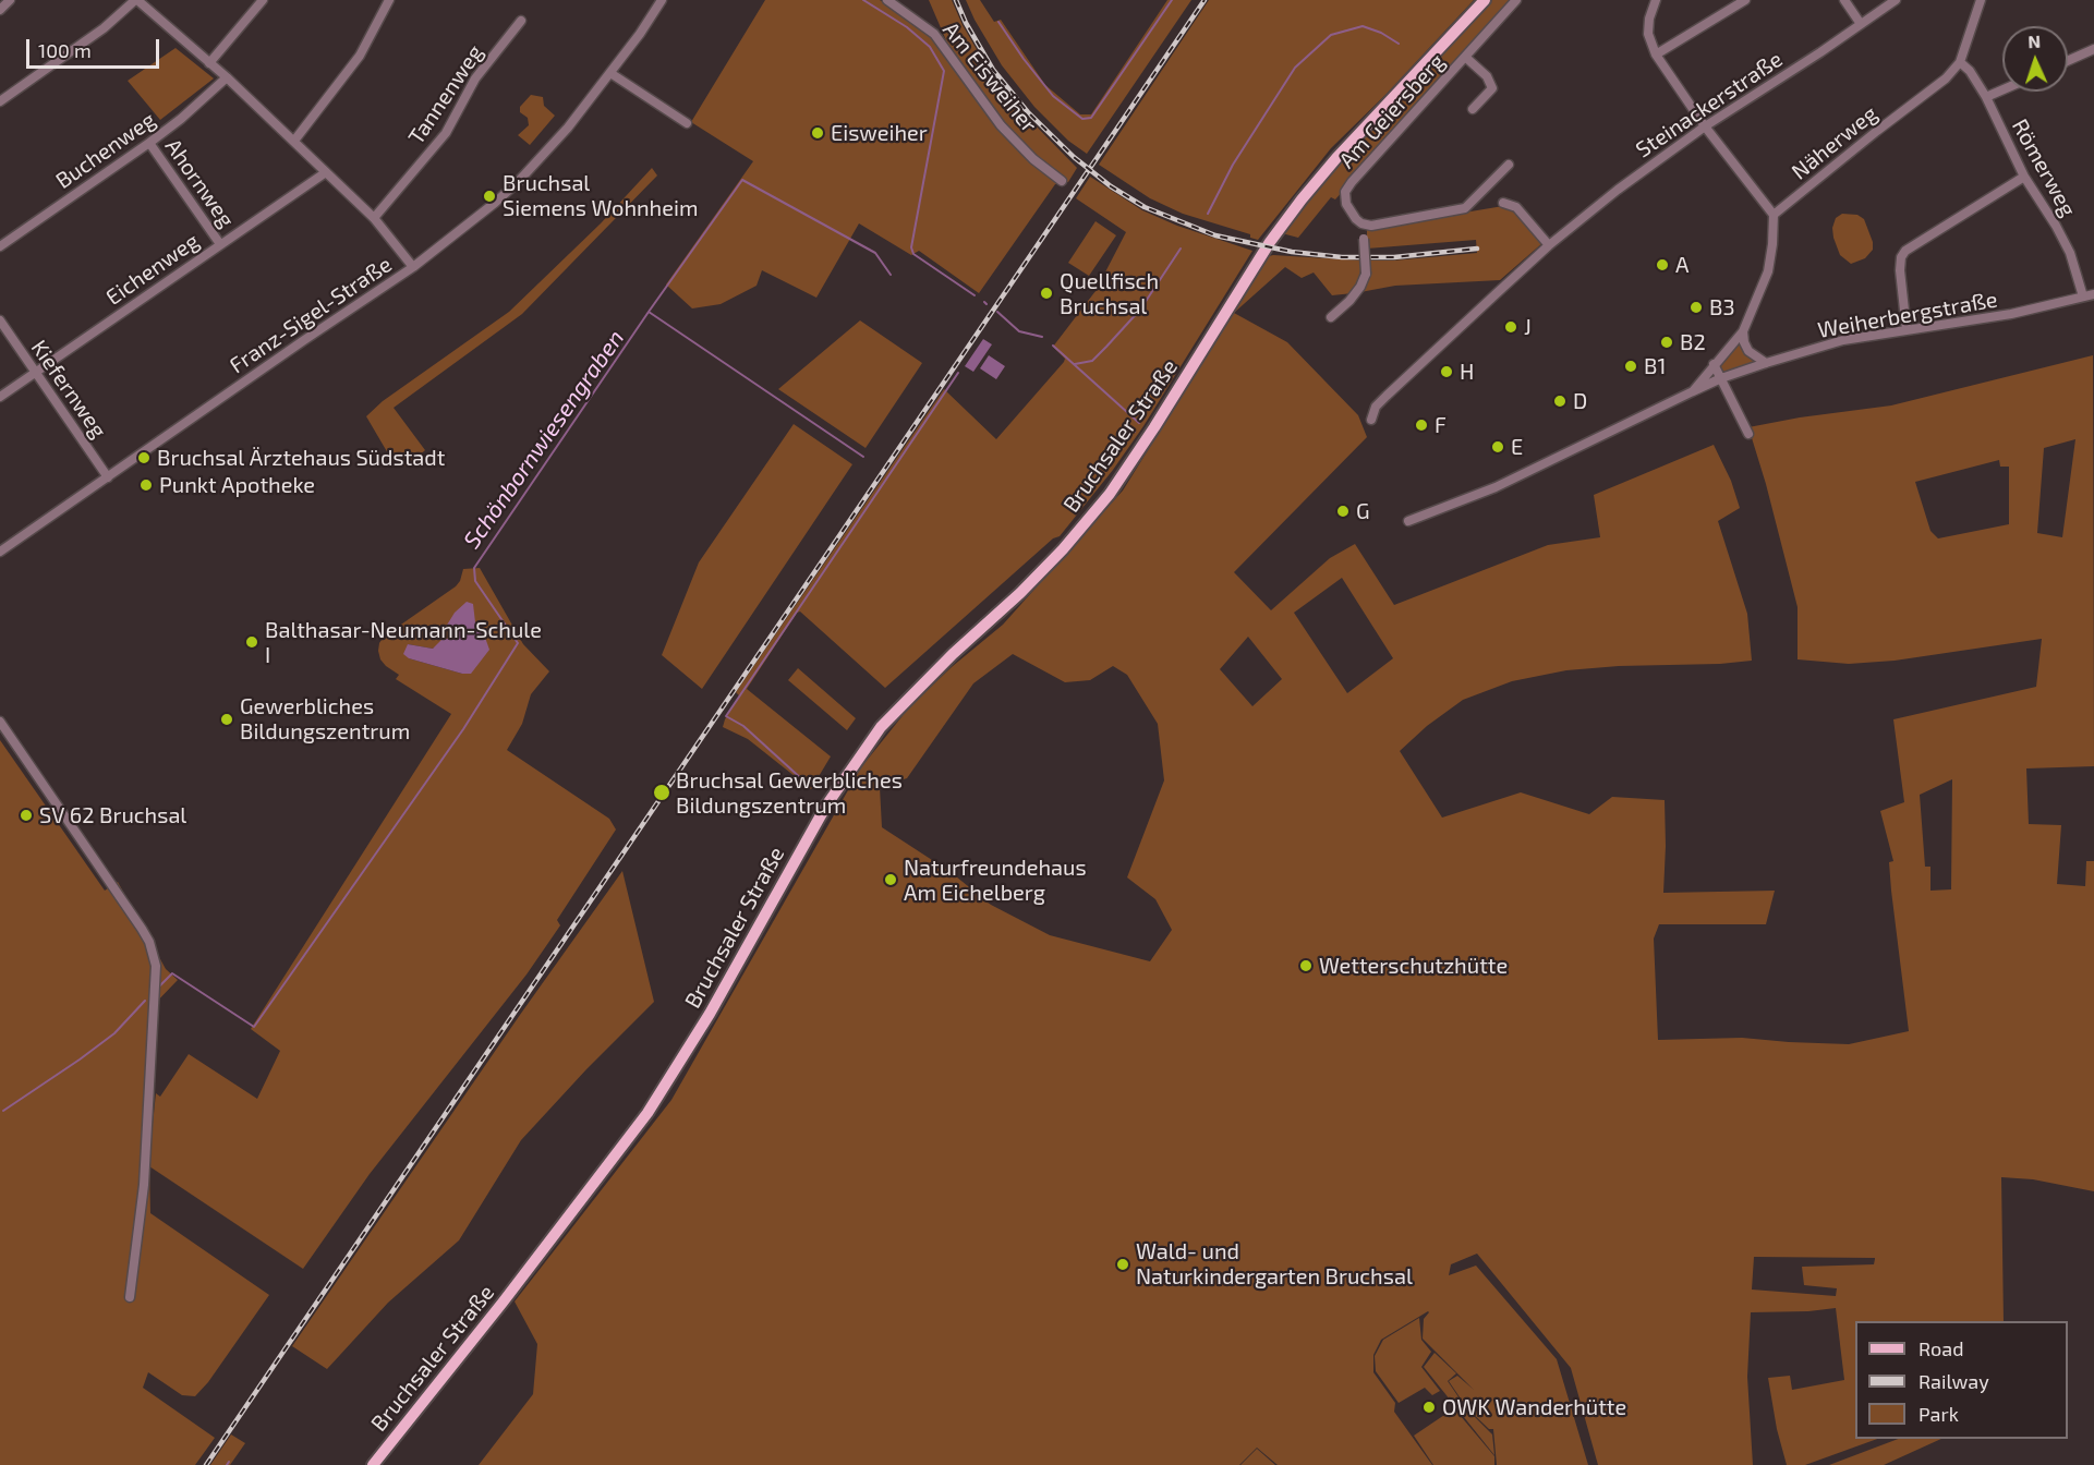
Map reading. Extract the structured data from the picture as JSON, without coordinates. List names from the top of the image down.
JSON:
{
  "streets": {
    "main road": ["Bruchsaler Straße"],
    "street": [
      "Am Eisweiher",
      "Tannenweg",
      "Steinackerstraße",
      "Am Geiersberg",
      "Näherweg",
      "Buchenweg",
      "Römerweg",
      "Ahornweg",
      "Eichenweg",
      "Franz-Sigel-Straße",
      "Weiherbergstraße",
      "Kiefernweg"
    ]
  },
  "crossings": [
    ["Näherweg", "Römerweg"],
    ["Buchenweg", "Ahornweg"],
    ["Römerweg", "Weiherbergstraße"],
    ["Ahornweg", "Eichenweg"],
    ["Eichenweg", "Kiefernweg"],
    ["Franz-Sigel-Straße", "Kiefernweg"]
  ],
  "water": ["Schönbornwiesengraben"],
  "places": [
    "Eisweiher",
    "Bruchsal Siemens Wohnheim",
    "A",
    "Quellfisch Bruchsal",
    "B3",
    "J",
    "B2",
    "B1",
    "H",
    "D",
    "F",
    "E",
    "Bruchsal Ärztehaus Südstadt",
    "Punkt Apotheke",
    "G",
    "Balthasar-Neumann-Schule I",
    "Gewerbliches Bildungszentrum",
    "Bruchsal Gewerbliches Bildungszentrum",
    "SV 62 Bruchsal",
    "Naturfreundehaus Am Eichelberg",
    "Wetterschutzhütte",
    "Wald- und Naturkindergarten Bruchsal",
    "OWK Wanderhütte"
  ],
  "legend": ["Road", "Railway", "Park"],
  "scale_bar": "100 m",
  "north": "top"
}
